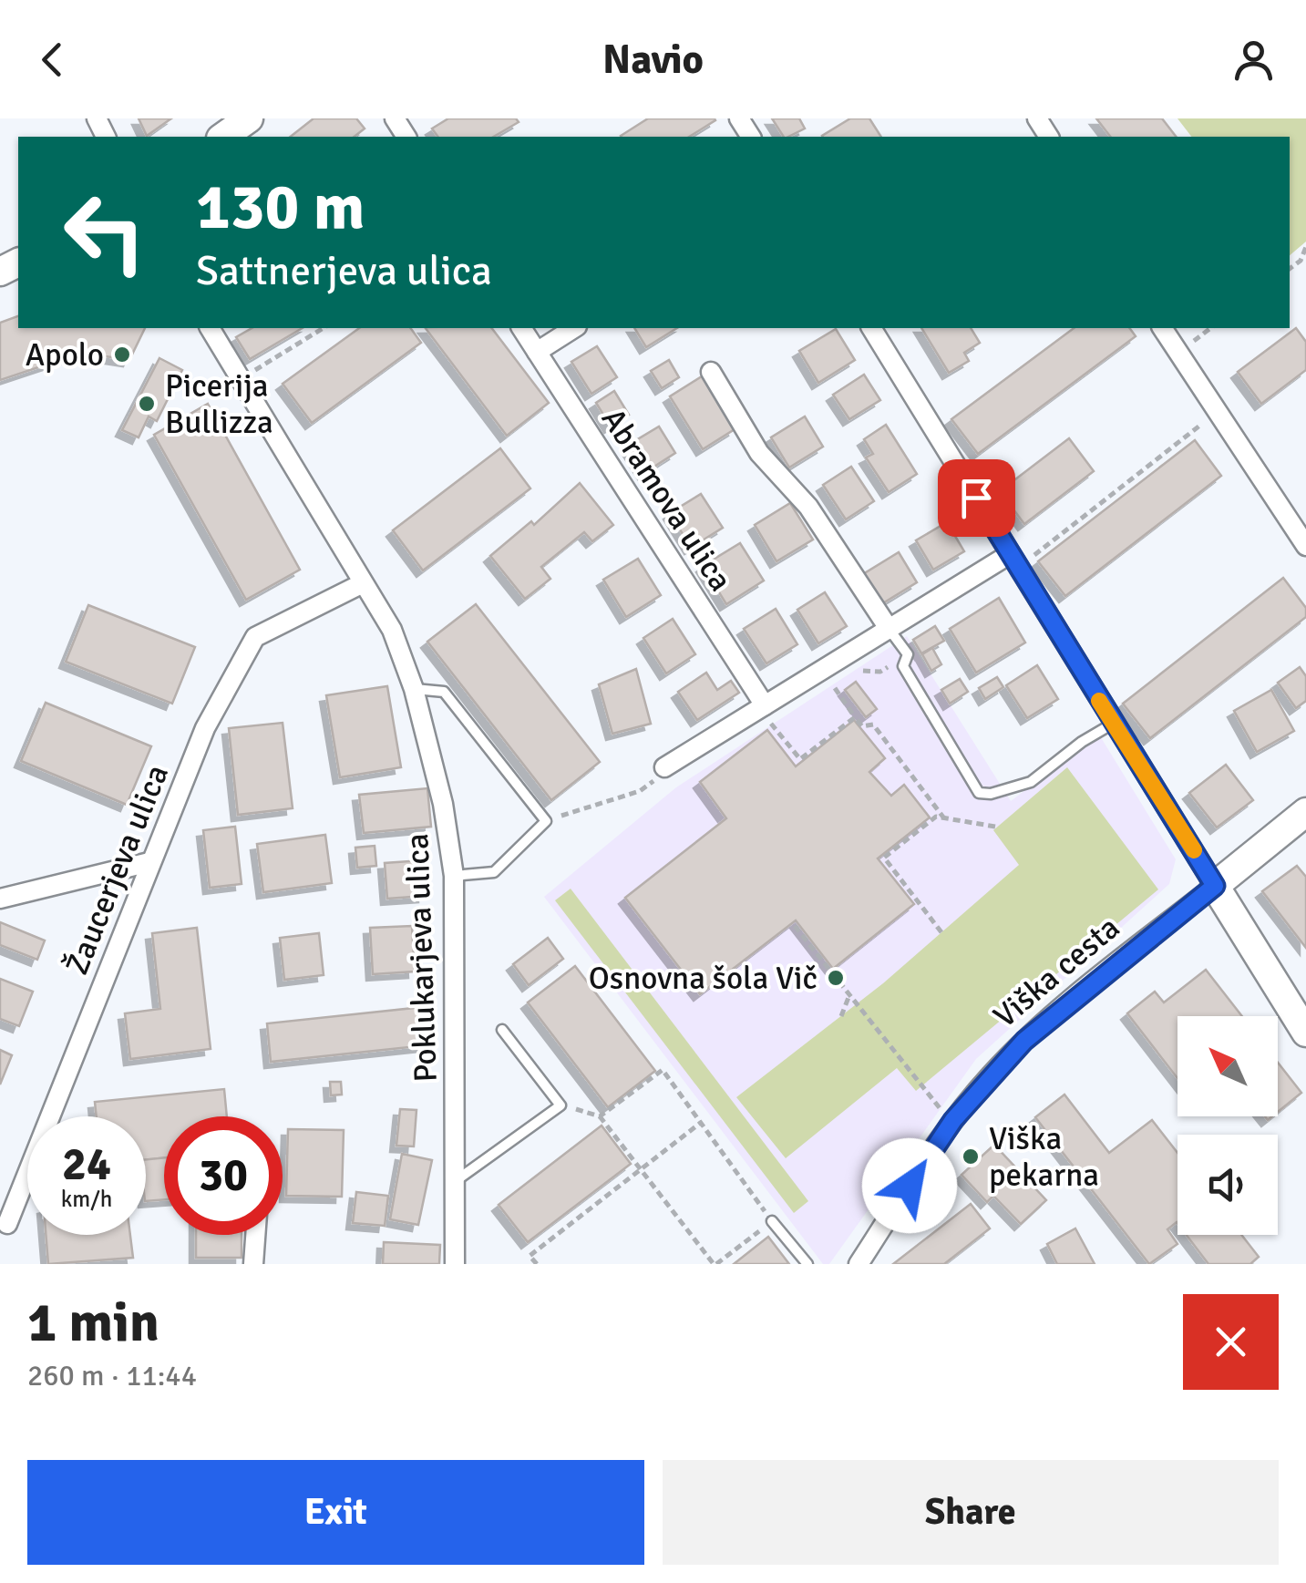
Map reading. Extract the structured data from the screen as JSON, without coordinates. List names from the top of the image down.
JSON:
{
  "streets": {
    "street": [
      "Abramova ulica",
      "Žaucerjeva ulica",
      "Poklukarjeva ulica",
      "Viška cesta"
    ]
  },
  "crossings": [
    ["Žaucerjeva ulica", "Poklukarjeva ulica"]
  ],
  "places": [
    "Apolo",
    "Picerija Bullizza",
    "Osnovna šola Vič",
    "Viška pekarna"
  ],
  "north": "top left",
  "page": {
    "header": "Navio",
    "turn": ["130 m", "Sattnerjeva ulica"],
    "speed": "24 km/h",
    "limit": "30",
    "heading": ["1 min", "260 m · 11:44"],
    "buttons": ["Exit", "Share"]
  }
}
